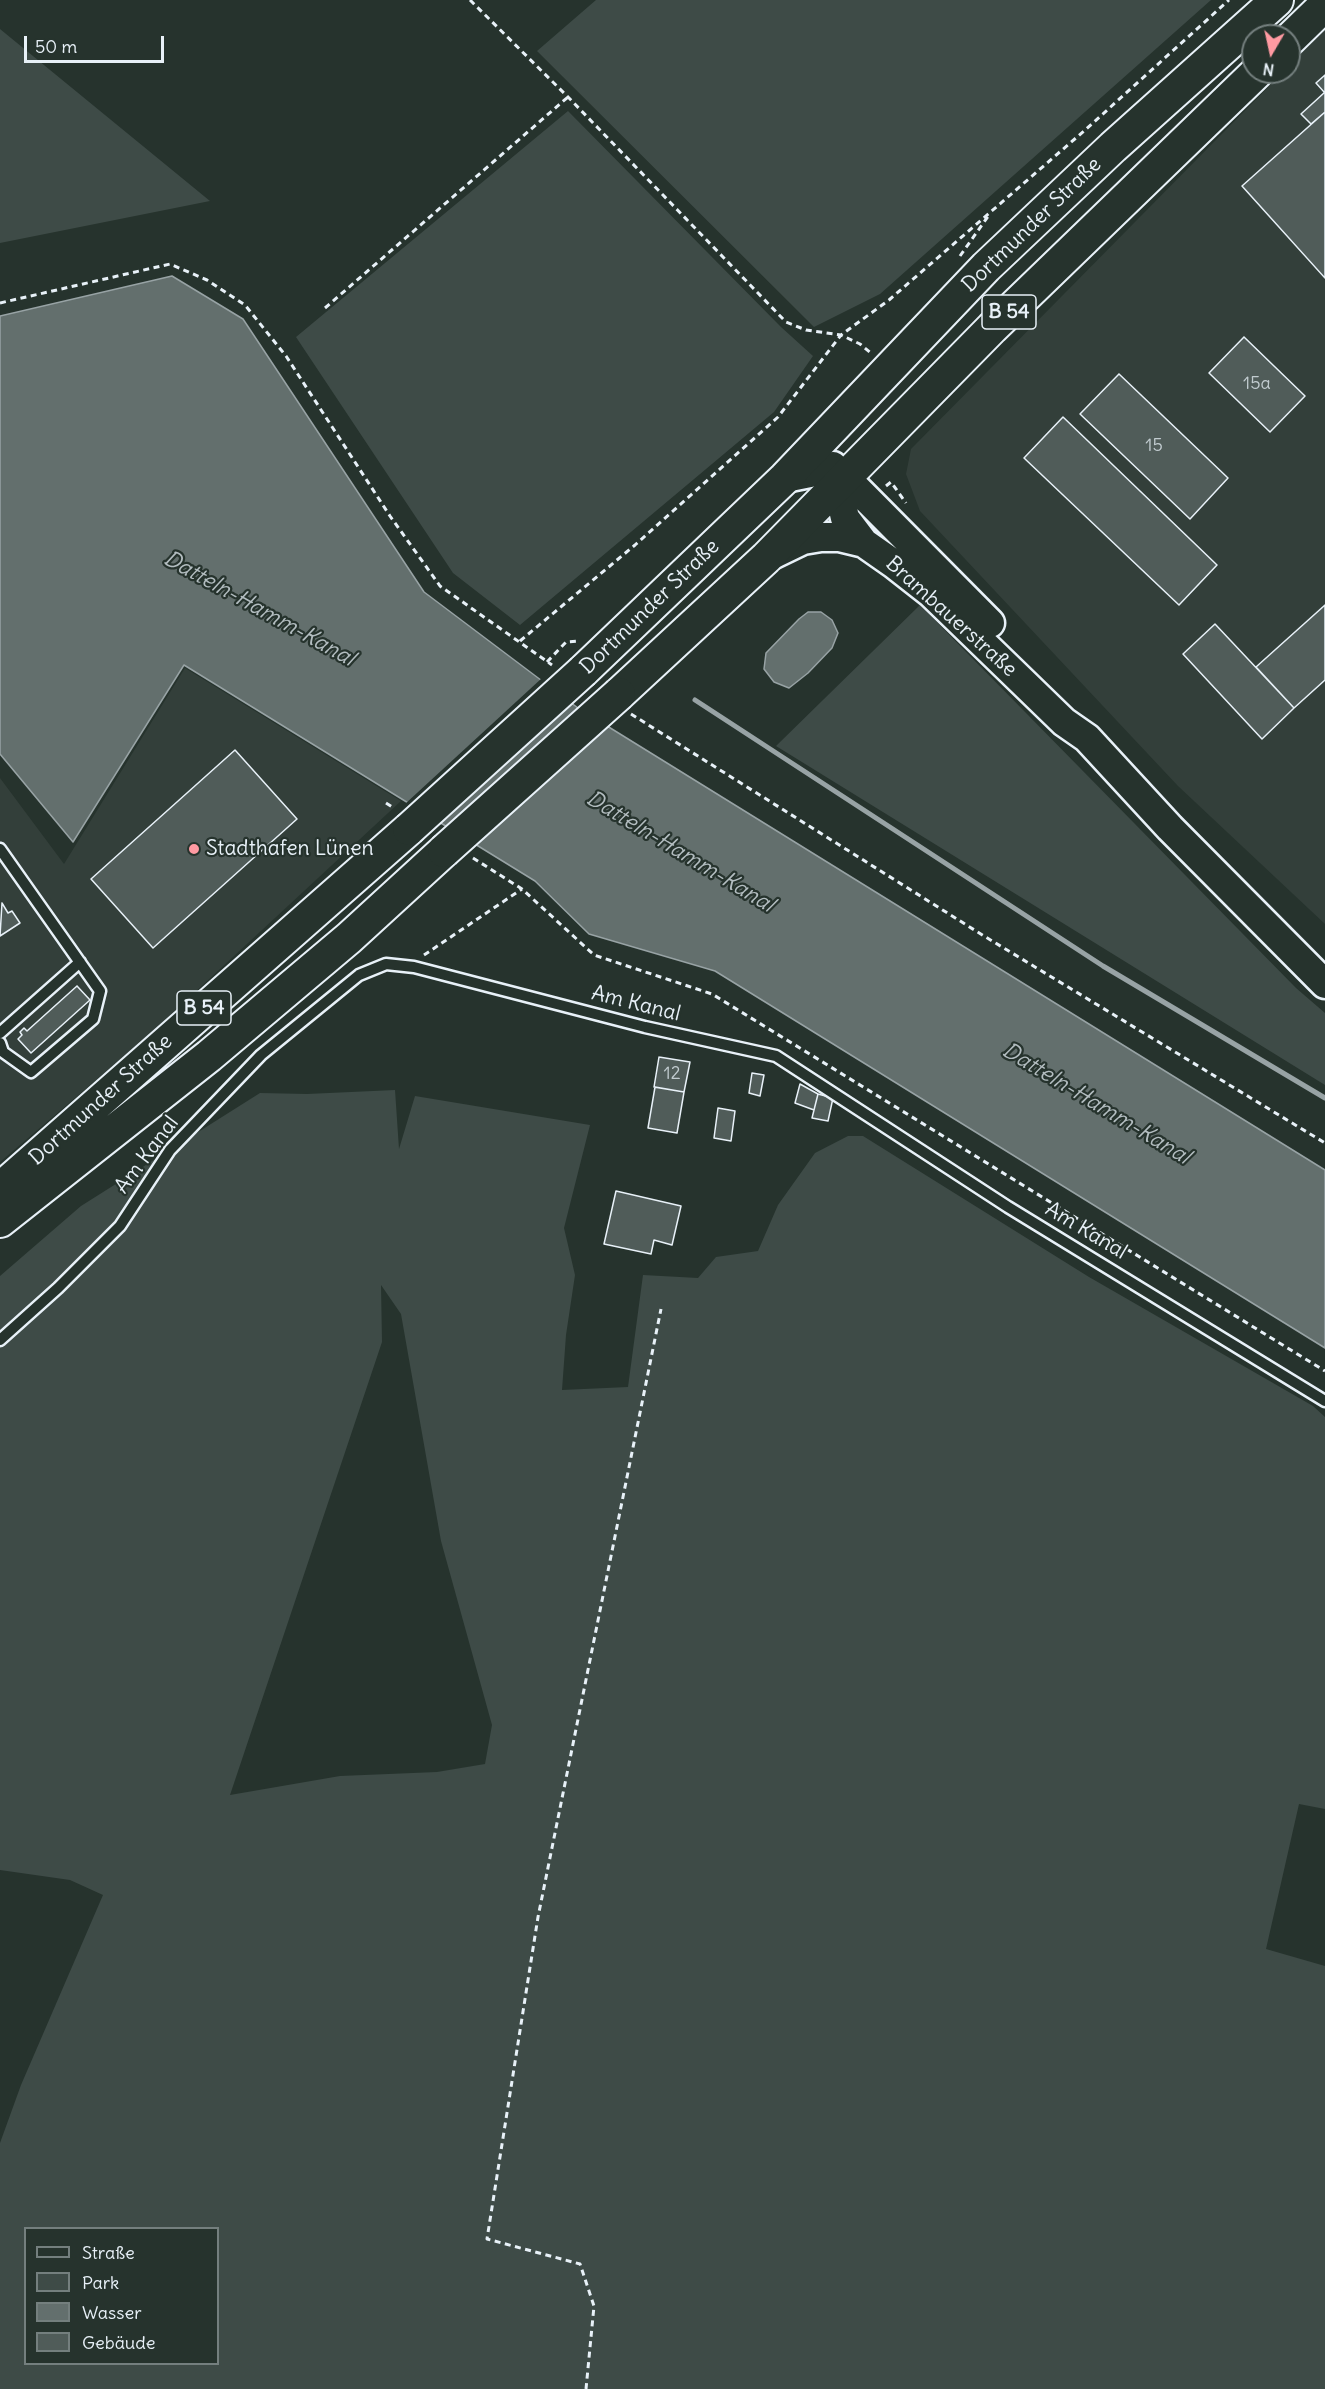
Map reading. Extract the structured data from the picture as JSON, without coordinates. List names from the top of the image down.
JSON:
{
  "streets": {
    "main road": ["Dortmunder Straße", "B 54", "Brambauerstraße"],
    "lane": ["Am Kanal"]
  },
  "crossings": [
    ["Dortmunder Straße", "Brambauerstraße"]
  ],
  "water": ["Datteln-Hamm-Kanal"],
  "places": ["Stadthafen Lünen"],
  "house_numbers": ["15a", "15", "12"],
  "legend": [
    "Straße",
    "Park",
    "Wasser",
    "Gebäude"
  ],
  "scale_bar": "50 m",
  "north": "bottom"
}
